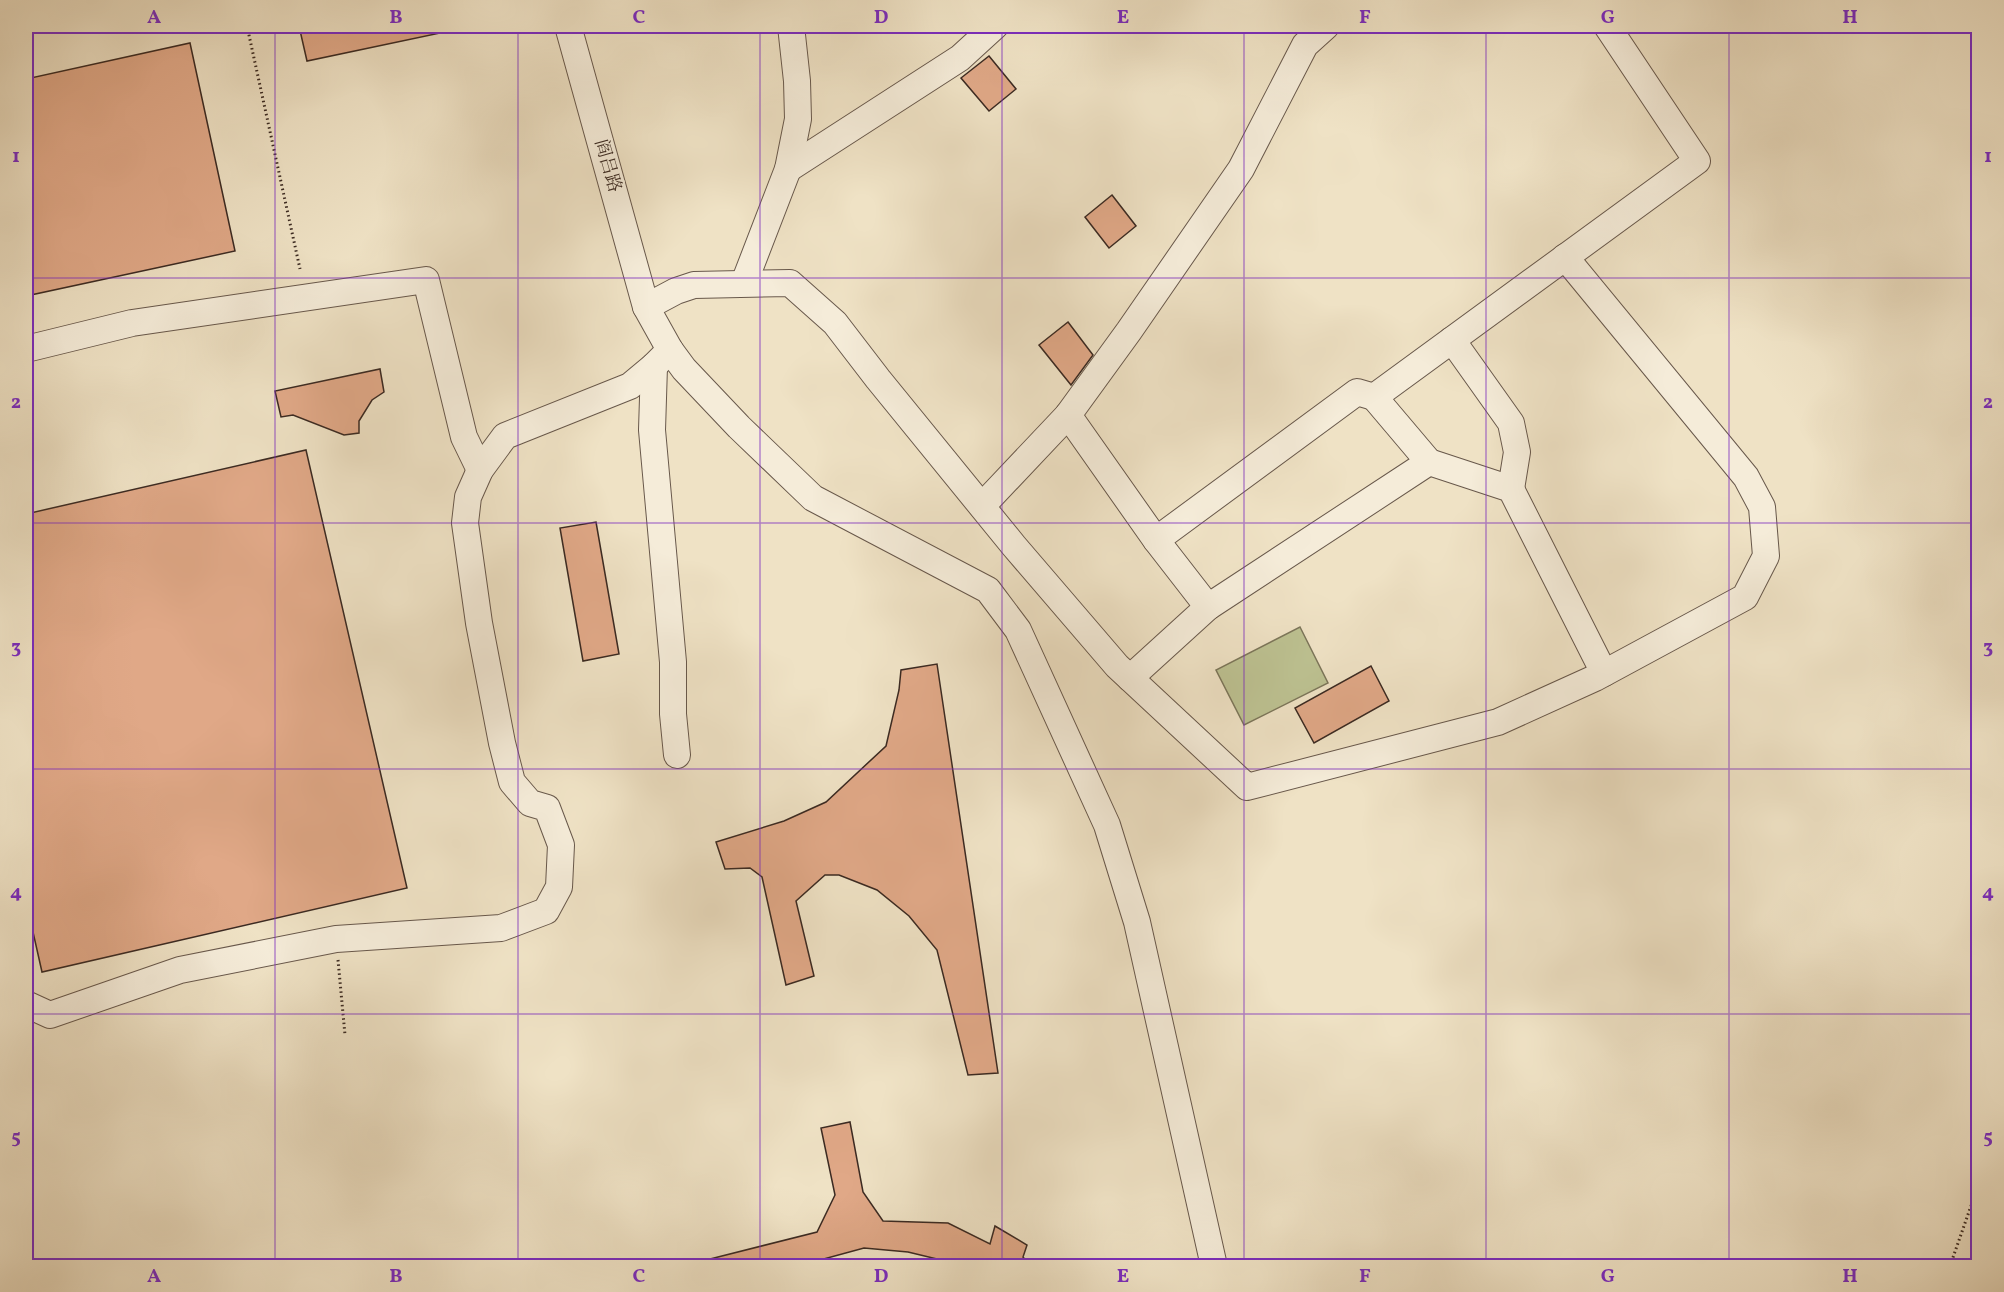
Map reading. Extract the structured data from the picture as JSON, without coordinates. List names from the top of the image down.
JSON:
{
  "streets": {
    "street": ["阎吕路"]
  },
  "grid": {
    "columns": [
      "A",
      "B",
      "C",
      "D",
      "E",
      "F",
      "G",
      "H"
    ],
    "rows": [
      "1",
      "2",
      "3",
      "4",
      "5"
    ]
  }
}
